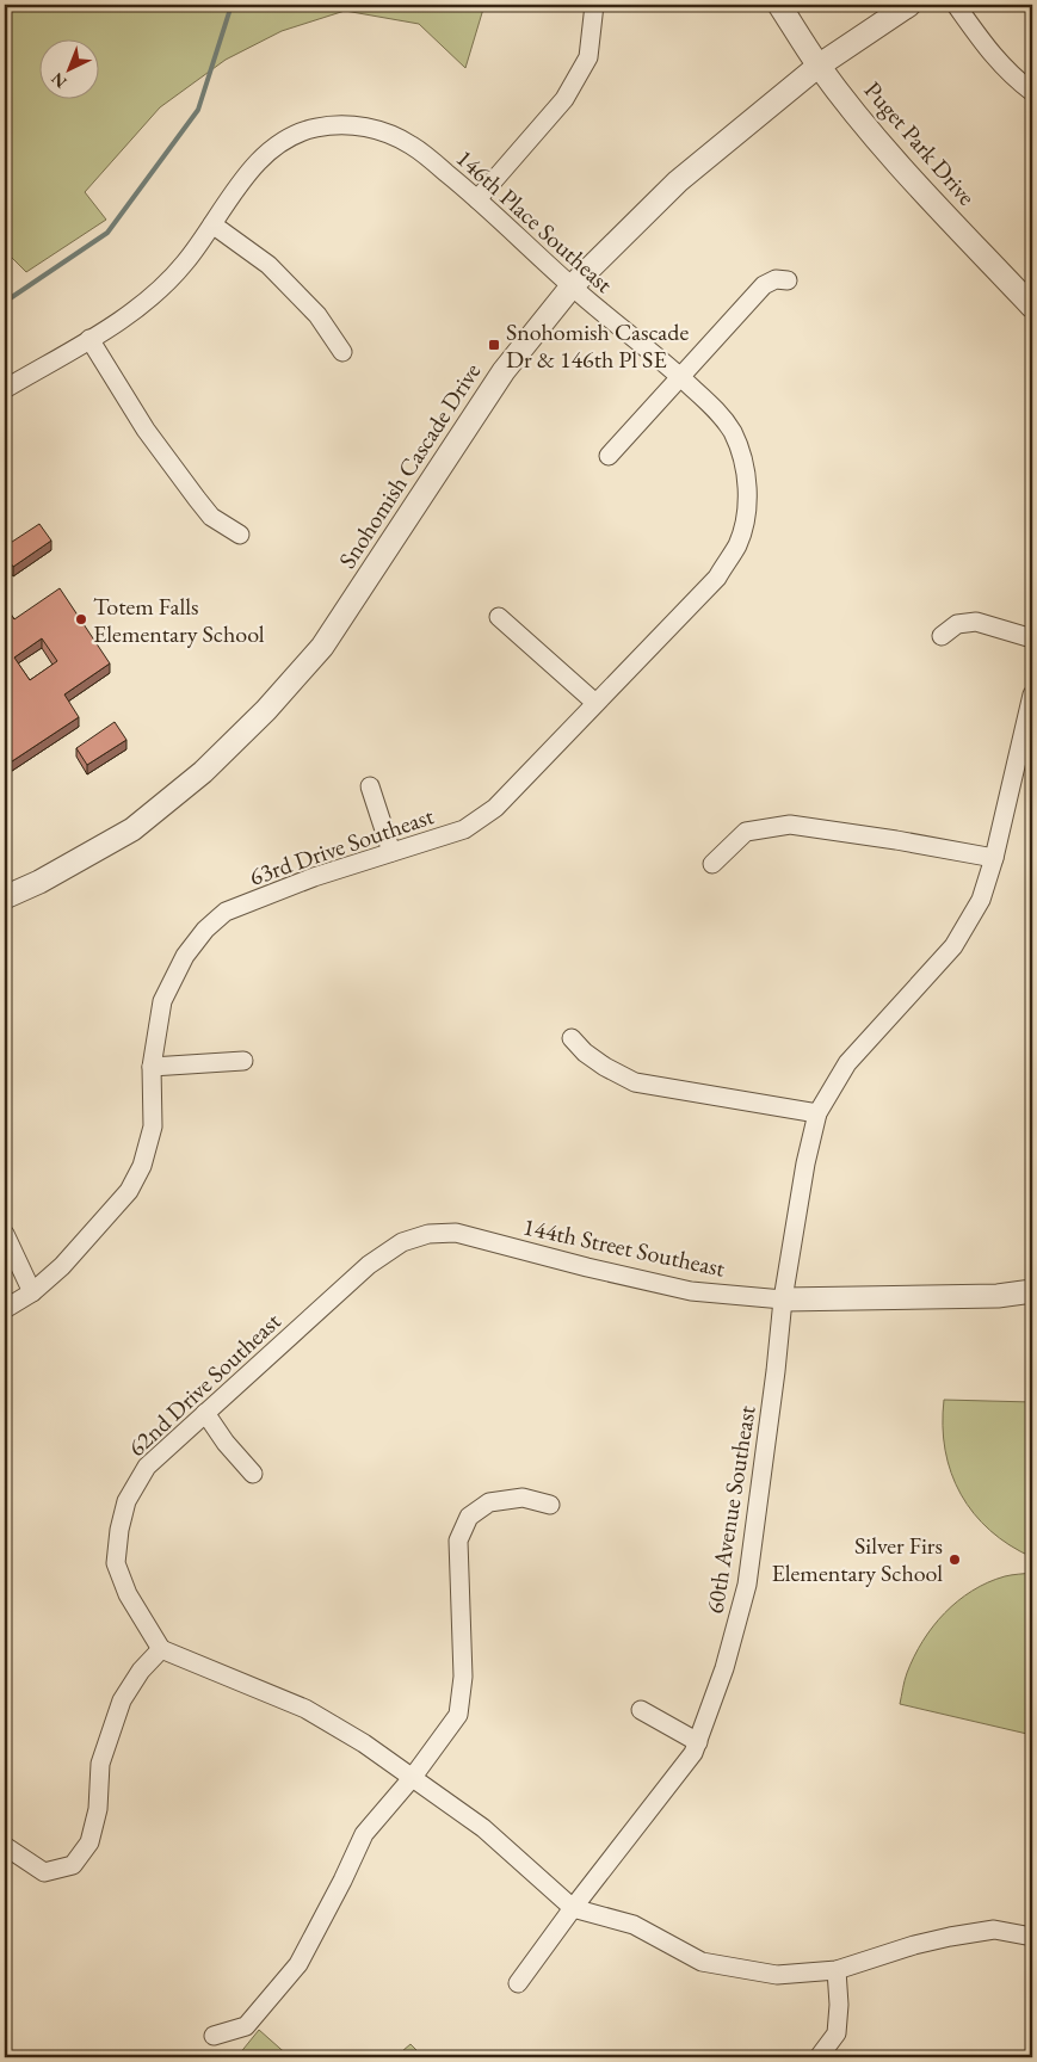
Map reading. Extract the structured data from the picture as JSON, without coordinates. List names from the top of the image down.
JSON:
{
  "streets": {
    "street": [
      "Puget Park Drive",
      "146th Place Southeast",
      "Snohomish Cascade Drive",
      "63rd Drive Southeast",
      "144th Street Southeast",
      "62nd Drive Southeast",
      "60th Avenue Southeast"
    ]
  },
  "crossings": [
    ["Puget Park Drive", "Snohomish Cascade Drive"],
    ["146th Place Southeast", "Snohomish Cascade Drive"],
    ["146th Place Southeast", "63rd Drive Southeast"],
    ["144th Street Southeast", "62nd Drive Southeast"],
    ["144th Street Southeast", "60th Avenue Southeast"]
  ],
  "places": {
    "transit": ["Snohomish Cascade Dr & 146th Pl SE"],
    "other": ["Totem Falls Elementary School", "Silver Firs Elementary School"]
  },
  "north": "bottom left"
}
